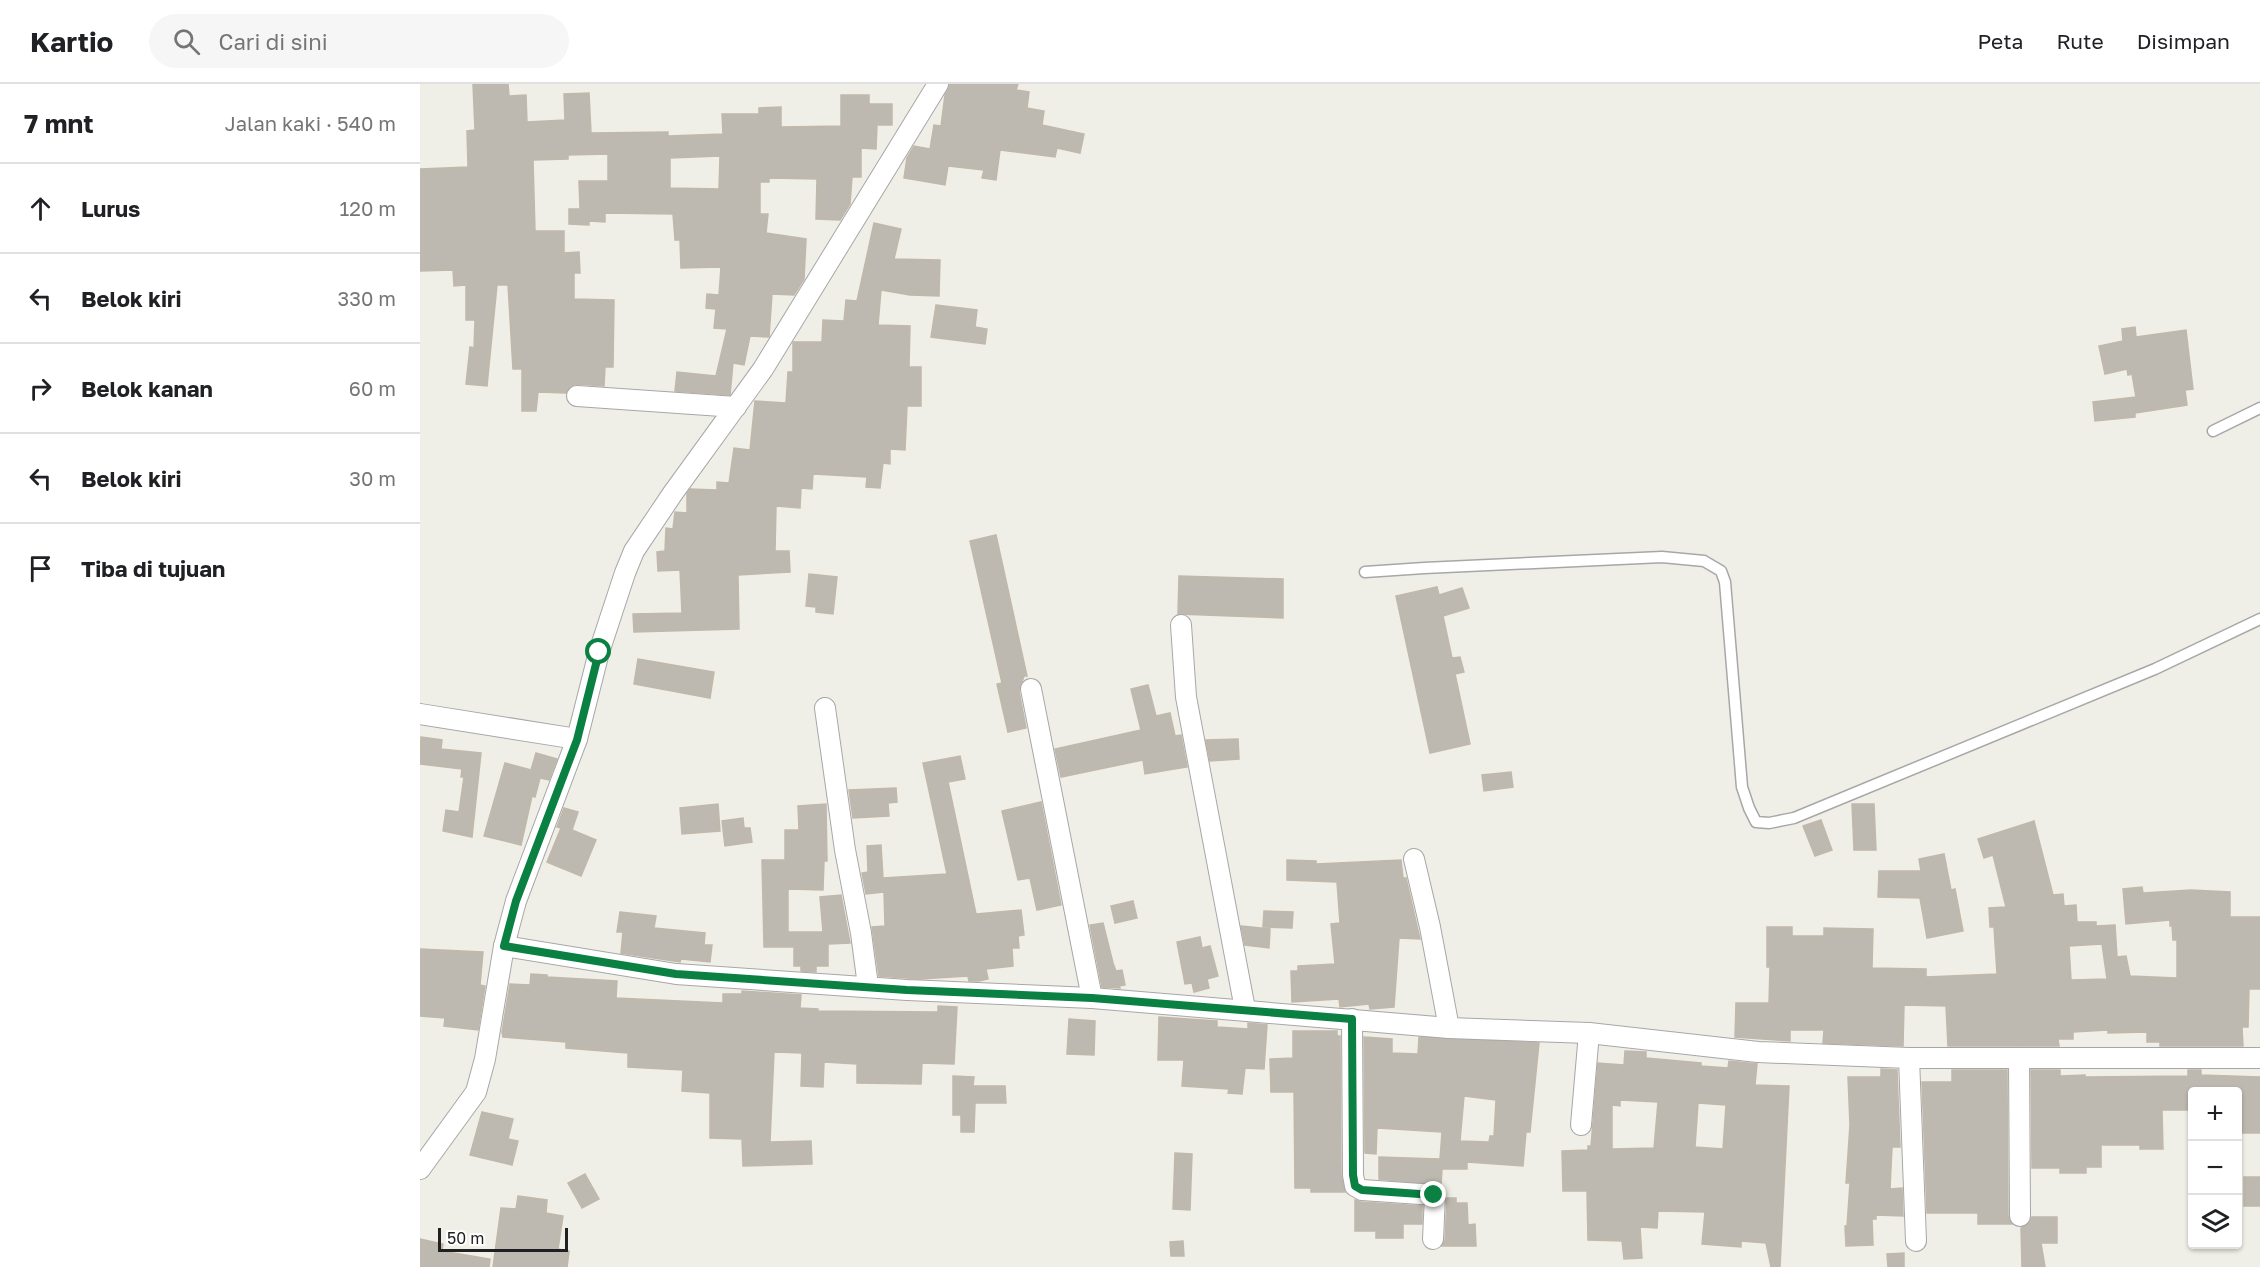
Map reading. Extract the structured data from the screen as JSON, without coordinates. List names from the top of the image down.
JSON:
{
  "scale_bar": "50 m",
  "page": {
    "header": "Kartio",
    "search": "Cari di sini",
    "nav": ["Peta", "Rute", "Disimpan"],
    "heading": ["7 mnt", "Jalan kaki · 540 m"],
    "list": [
      ["Lurus", "120 m"],
      ["Belok kiri", "330 m"],
      ["Belok kanan", "60 m"],
      ["Belok kiri", "30 m"],
      "Tiba di tujuan"
    ],
    "map_buttons": ["+", "−"],
    "scale": "50 m"
  }
}
